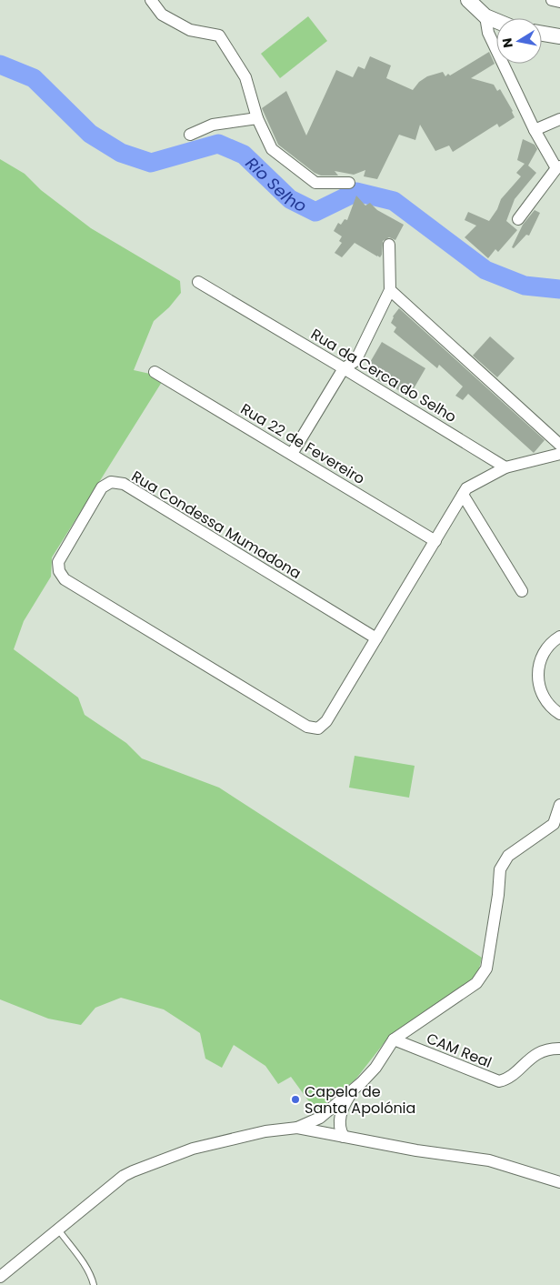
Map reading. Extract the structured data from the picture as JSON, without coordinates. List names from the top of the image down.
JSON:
{
  "streets": {
    "street": [
      "Rua da Cerca do Selho",
      "Rua 22 de Fevereiro",
      "Rua Condessa Mumadona",
      "CAM Real"
    ]
  },
  "water": ["Rio Selho"],
  "places": ["Capela de Santa Apolónia"],
  "north": "left"
}
